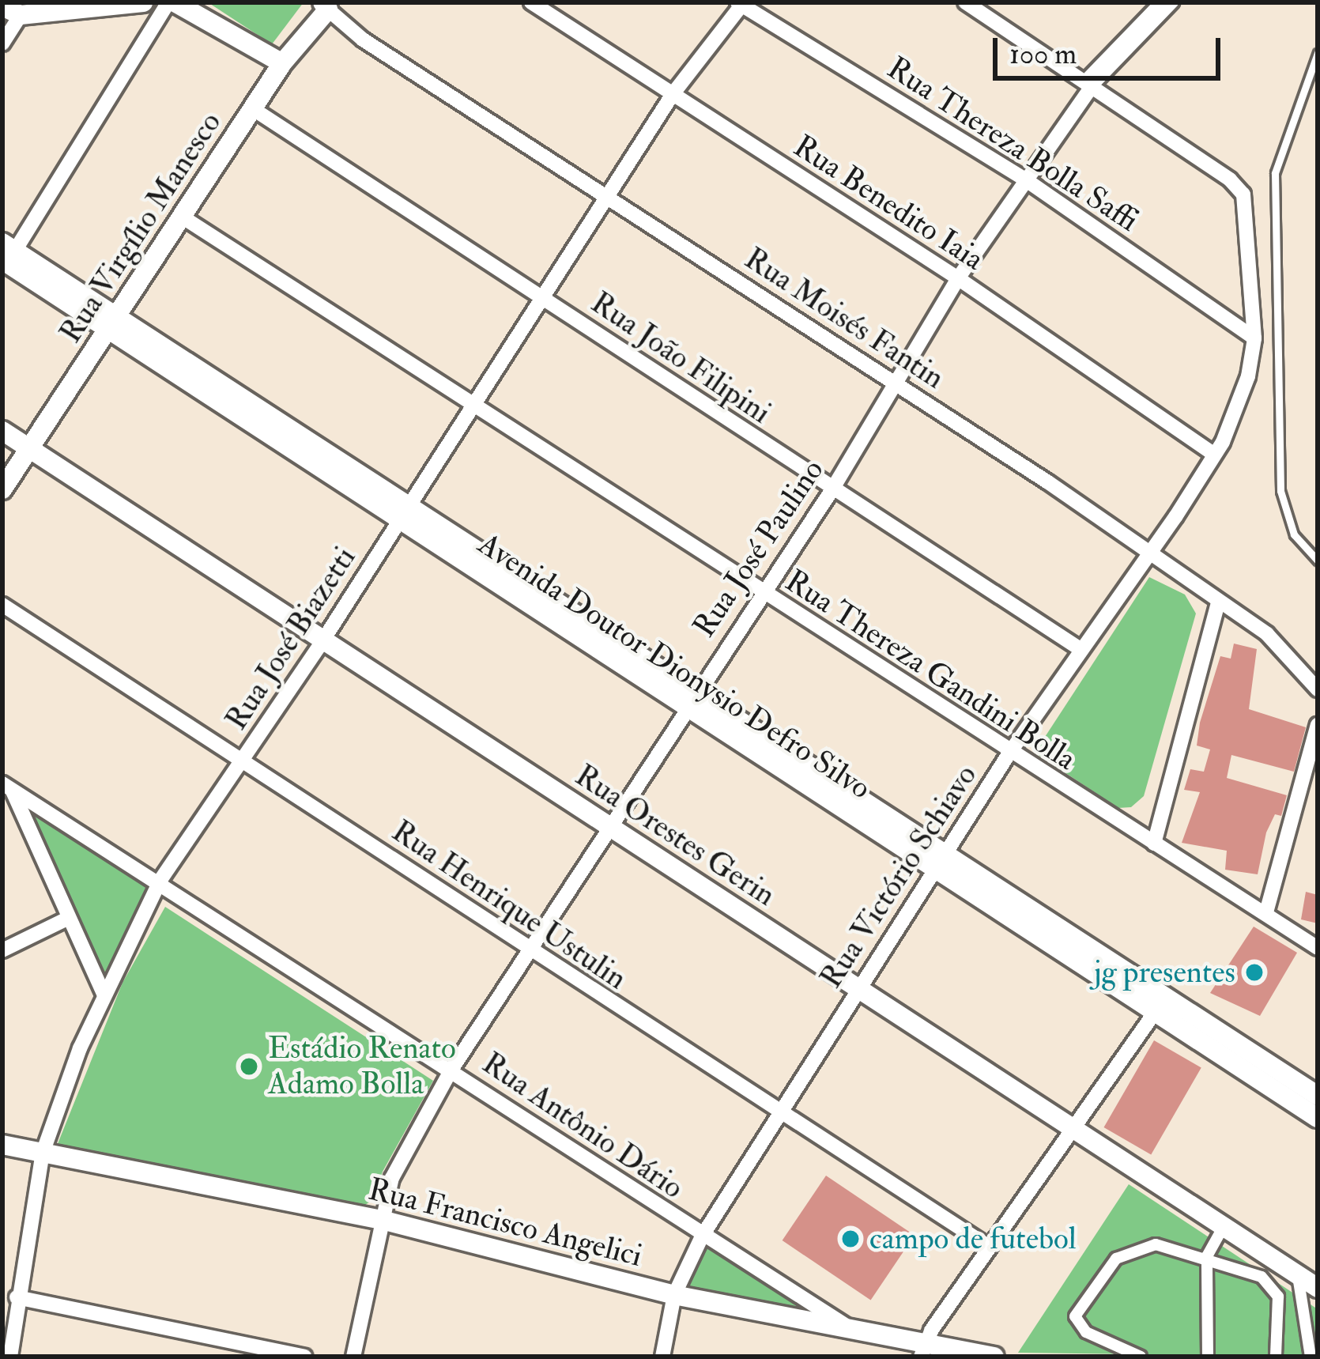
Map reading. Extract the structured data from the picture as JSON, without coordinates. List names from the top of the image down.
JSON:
{
  "streets": {
    "street": [
      "Rua Thereza Bolla Saffi",
      "Rua Benedito Iaia",
      "Rua Virgílio Manesco",
      "Rua Moisés Fantin",
      "Rua João Filipini",
      "Rua José Paulino",
      "Rua José Biazetti",
      "Avenida Doutor Dionysio Defro Silvo",
      "Rua Thereza Gandini Bolla",
      "Rua Orestes Gerin",
      "Rua Victório Schiavo",
      "Rua Henrique Ustulin",
      "Rua Antônio Dário",
      "Rua Francisco Angelici"
    ]
  },
  "crossings": [
    ["Rua Thereza Bolla Saffi", "Rua José Paulino"],
    ["Rua Thereza Bolla Saffi", "Rua José Biazetti"],
    ["Rua Thereza Bolla Saffi", "Rua Victório Schiavo"],
    ["Rua Benedito Iaia", "Rua José Paulino"],
    ["Rua Benedito Iaia", "Rua José Biazetti"],
    ["Rua Benedito Iaia", "Rua Victório Schiavo"],
    ["Rua Virgílio Manesco", "Rua Moisés Fantin"],
    ["Rua Virgílio Manesco", "Rua João Filipini"],
    ["Rua Virgílio Manesco", "Avenida Doutor Dionysio Defro Silvo"],
    ["Rua Virgílio Manesco", "Rua Thereza Gandini Bolla"],
    ["Rua Virgílio Manesco", "Rua Orestes Gerin"],
    ["Rua Moisés Fantin", "Rua José Paulino"],
    ["Rua Moisés Fantin", "Rua José Biazetti"],
    ["Rua Moisés Fantin", "Rua Victório Schiavo"],
    ["Rua João Filipini", "Rua José Paulino"],
    ["Rua João Filipini", "Rua José Biazetti"],
    ["Rua João Filipini", "Rua Victório Schiavo"],
    ["Rua José Paulino", "Avenida Doutor Dionysio Defro Silvo"],
    ["Rua José Paulino", "Rua Thereza Gandini Bolla"],
    ["Rua José Paulino", "Rua Orestes Gerin"],
    ["Rua José Paulino", "Rua Victório Schiavo"],
    ["Rua José Paulino", "Rua Henrique Ustulin"],
    ["Rua José Paulino", "Rua Antônio Dário"],
    ["Rua José Paulino", "Rua Francisco Angelici"],
    ["Rua José Biazetti", "Avenida Doutor Dionysio Defro Silvo"],
    ["Rua José Biazetti", "Rua Thereza Gandini Bolla"],
    ["Rua José Biazetti", "Rua Orestes Gerin"],
    ["Rua José Biazetti", "Rua Henrique Ustulin"],
    ["Rua José Biazetti", "Rua Antônio Dário"],
    ["Rua José Biazetti", "Rua Francisco Angelici"],
    ["Avenida Doutor Dionysio Defro Silvo", "Rua Victório Schiavo"],
    ["Rua Thereza Gandini Bolla", "Rua Victório Schiavo"],
    ["Rua Orestes Gerin", "Rua Victório Schiavo"],
    ["Rua Victório Schiavo", "Rua Henrique Ustulin"],
    ["Rua Victório Schiavo", "Rua Antônio Dário"],
    ["Rua Victório Schiavo", "Rua Francisco Angelici"],
    ["Rua Antônio Dário", "Rua Francisco Angelici"]
  ],
  "places": ["jg presentes", "Estádio Renato Adamo Bolla", "campo de futebol"],
  "scale_bar": "100 m"
}
